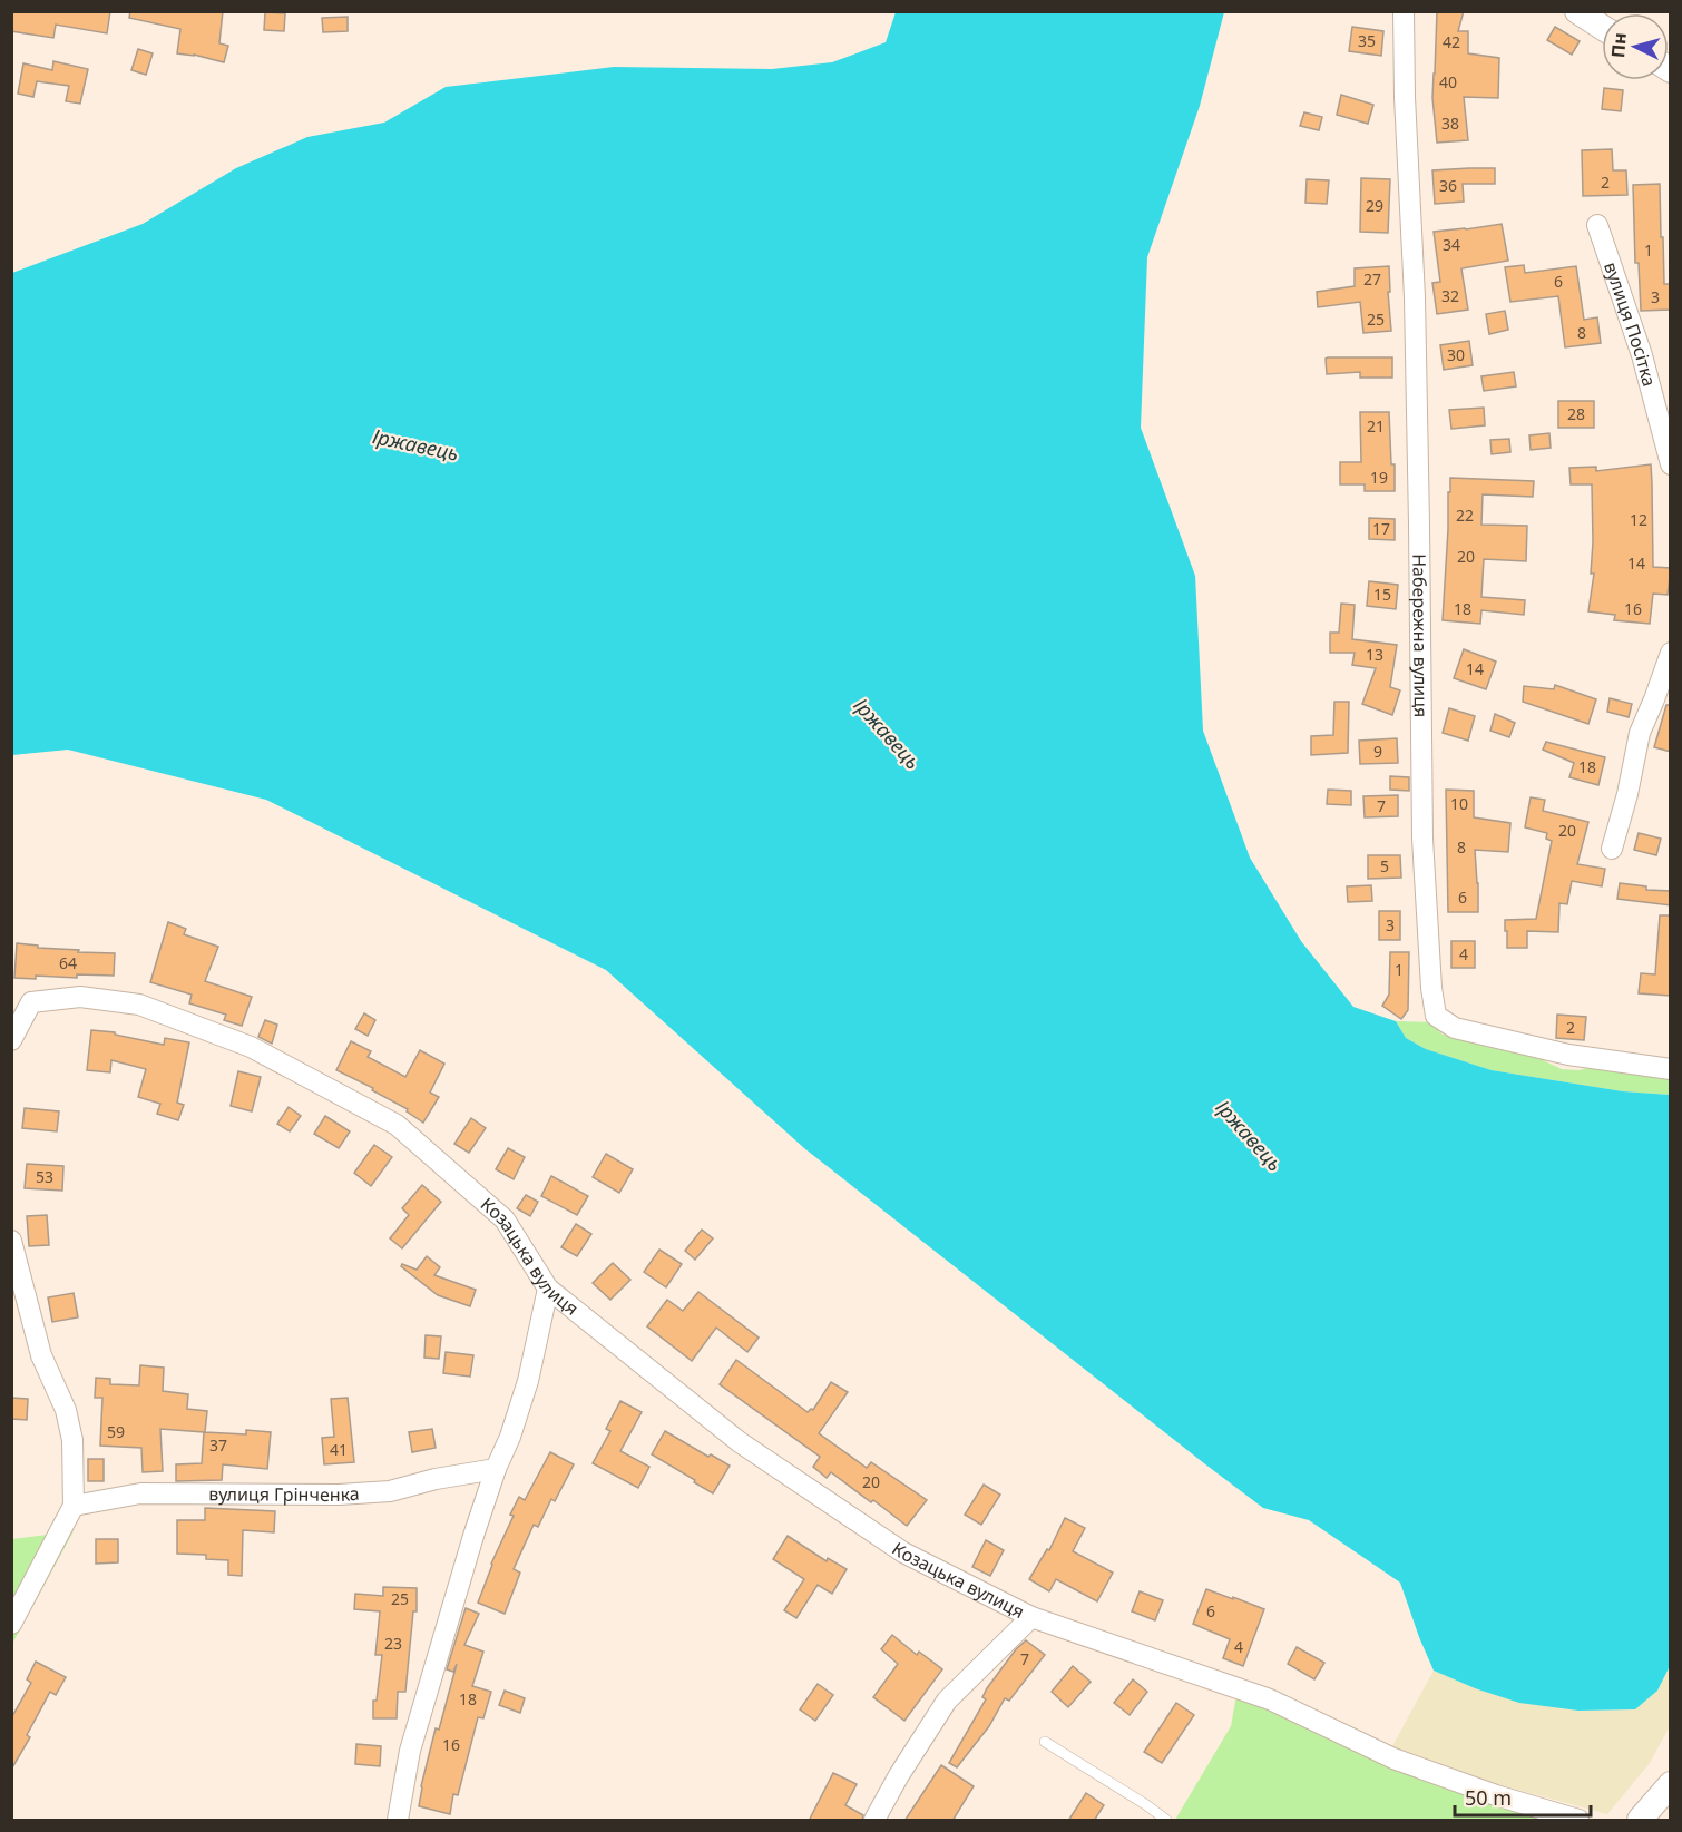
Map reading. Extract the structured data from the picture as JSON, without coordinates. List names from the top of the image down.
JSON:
{
  "streets": {
    "street": [
      "вулиця Посітка",
      "Набережна вулиця",
      "Козацька вулиця",
      "вулиця Грінченка"
    ]
  },
  "water": ["Іржавець"],
  "house_numbers": [
    "35",
    "42",
    "40",
    "38",
    "2",
    "36",
    "29",
    "34",
    "1",
    "27",
    "6",
    "32",
    "3",
    "25",
    "8",
    "30",
    "28",
    "21",
    "19",
    "22",
    "12",
    "17",
    "20",
    "14",
    "15",
    "18",
    "16",
    "13",
    "14",
    "9",
    "18",
    "10",
    "7",
    "20",
    "8",
    "5",
    "6",
    "3",
    "4",
    "64",
    "1",
    "2",
    "53",
    "59",
    "37",
    "41",
    "20",
    "25",
    "6",
    "23",
    "4",
    "7",
    "18",
    "16"
  ],
  "scale_bar": "50 m",
  "north": "left"
}
